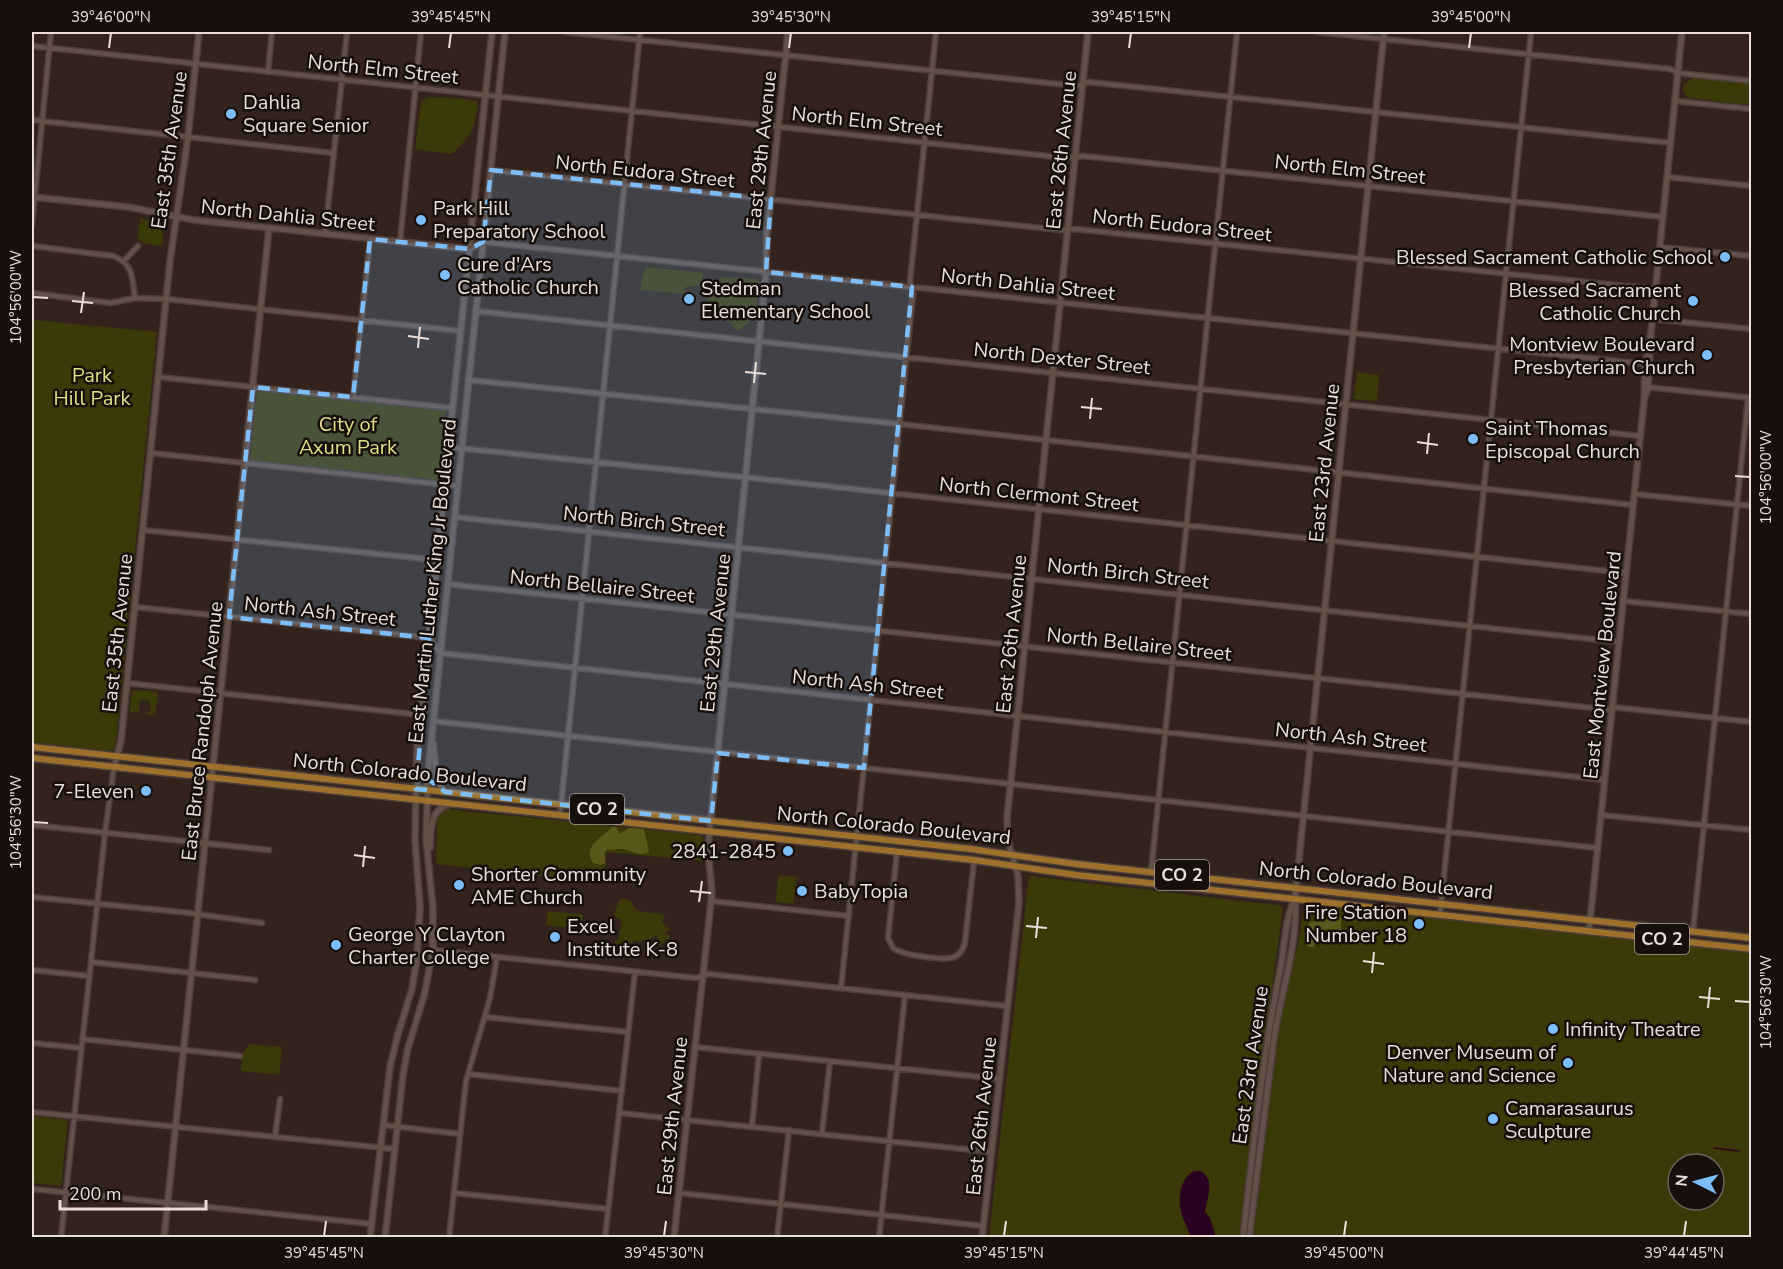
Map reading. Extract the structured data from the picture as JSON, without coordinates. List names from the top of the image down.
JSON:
{
  "streets": {
    "main road": ["North Colorado Boulevard", "CO 2"],
    "street": [
      "North Elm Street",
      "East 35th Avenue",
      "East 29th Avenue",
      "East 26th Avenue",
      "North Eudora Street",
      "North Dahlia Street",
      "North Dexter Street",
      "East 23rd Avenue",
      "North Clermont Street",
      "North Birch Street",
      "East Martin Luther King Jr Boulevard",
      "North Bellaire Street",
      "North Ash Street",
      "East Montview Boulevard",
      "East Bruce Randolph Avenue"
    ]
  },
  "crossings": [
    ["North Elm Street", "East 35th Avenue"],
    ["North Elm Street", "East 29th Avenue"],
    ["North Elm Street", "East 26th Avenue"],
    ["North Elm Street", "East 23rd Avenue"],
    ["North Elm Street", "East Martin Luther King Jr Boulevard"],
    ["North Elm Street", "East Montview Boulevard"],
    ["East 35th Avenue", "North Dahlia Street"],
    ["East 35th Avenue", "North Ash Street"],
    ["East 35th Avenue", "North Colorado Boulevard"],
    ["East 29th Avenue", "North Eudora Street"],
    ["East 29th Avenue", "North Dahlia Street"],
    ["East 29th Avenue", "North Dexter Street"],
    ["East 29th Avenue", "North Clermont Street"],
    ["East 29th Avenue", "North Birch Street"],
    ["East 29th Avenue", "North Bellaire Street"],
    ["East 29th Avenue", "North Ash Street"],
    ["East 29th Avenue", "North Colorado Boulevard"],
    ["East 26th Avenue", "North Eudora Street"],
    ["East 26th Avenue", "North Dahlia Street"],
    ["East 26th Avenue", "North Dexter Street"],
    ["East 26th Avenue", "North Clermont Street"],
    ["East 26th Avenue", "North Birch Street"],
    ["East 26th Avenue", "North Bellaire Street"],
    ["East 26th Avenue", "North Ash Street"],
    ["East 26th Avenue", "North Colorado Boulevard"],
    ["North Eudora Street", "East 23rd Avenue"],
    ["North Eudora Street", "East Martin Luther King Jr Boulevard"],
    ["North Eudora Street", "East Montview Boulevard"],
    ["North Dahlia Street", "East 23rd Avenue"],
    ["North Dahlia Street", "East Martin Luther King Jr Boulevard"],
    ["North Dahlia Street", "East Montview Boulevard"],
    ["North Dahlia Street", "East Bruce Randolph Avenue"],
    ["North Dexter Street", "East 23rd Avenue"],
    ["North Dexter Street", "East Martin Luther King Jr Boulevard"],
    ["North Dexter Street", "East Montview Boulevard"],
    ["East 23rd Avenue", "North Clermont Street"],
    ["East 23rd Avenue", "North Birch Street"],
    ["East 23rd Avenue", "North Bellaire Street"],
    ["East 23rd Avenue", "North Ash Street"],
    ["East 23rd Avenue", "North Colorado Boulevard"],
    ["North Clermont Street", "East Martin Luther King Jr Boulevard"],
    ["North Clermont Street", "East Montview Boulevard"],
    ["North Birch Street", "East Martin Luther King Jr Boulevard"],
    ["North Birch Street", "East Montview Boulevard"],
    ["East Martin Luther King Jr Boulevard", "North Bellaire Street"],
    ["East Martin Luther King Jr Boulevard", "North Ash Street"],
    ["East Martin Luther King Jr Boulevard", "North Colorado Boulevard"],
    ["North Bellaire Street", "East Montview Boulevard"],
    ["North Ash Street", "East Montview Boulevard"],
    ["North Ash Street", "East Bruce Randolph Avenue"],
    ["East Montview Boulevard", "North Colorado Boulevard"],
    ["East Bruce Randolph Avenue", "North Colorado Boulevard"]
  ],
  "parks": ["Park Hill Park", "City of Axum Park"],
  "places": [
    "Dahlia Square Senior",
    "Park Hill Preparatory School",
    "Blessed Sacrament Catholic School",
    "Cure d'Ars Catholic Church",
    "Stedman Elementary School",
    "Blessed Sacrament Catholic Church",
    "Montview Boulevard Presbyterian Church",
    "Saint Thomas Episcopal Church",
    "7-Eleven",
    "2841-2845",
    "Shorter Community AME Church",
    "BabyTopia",
    "Fire Station Number 18",
    "Excel Institute K-8",
    "George Y Clayton Charter College",
    "Infinity Theatre",
    "Denver Museum of Nature and Science",
    "Camarasaurus Sculpture"
  ],
  "scale_bar": "200 m",
  "north": "left",
  "coordinates": [
    "39°46'00\"N",
    "39°45'45\"N",
    "39°45'30\"N",
    "39°45'15\"N",
    "39°45'00\"N",
    "104°56'00\"W",
    "104°56'30\"W",
    "39°44'45\"N"
  ]
}
